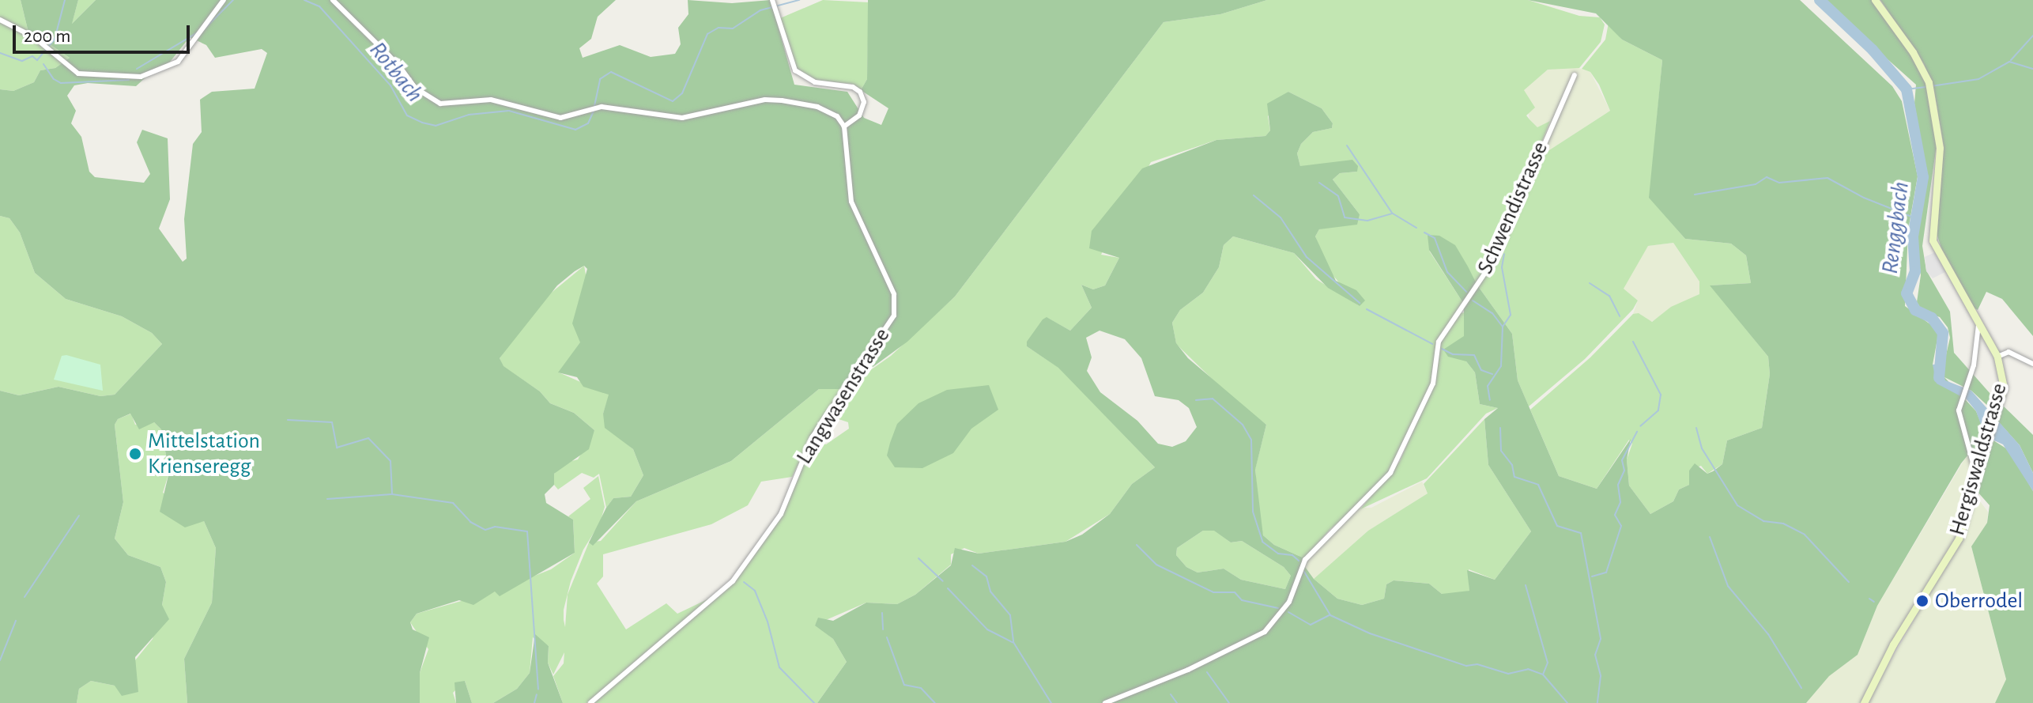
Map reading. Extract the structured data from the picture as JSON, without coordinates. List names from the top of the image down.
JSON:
{
  "streets": {
    "street": ["Schwendistrasse", "Langwasenstrasse", "Hergiswaldstrasse"]
  },
  "water": ["Rotbach", "Renggbach"],
  "places": ["Mittelstation Krienseregg", "Oberrodel"],
  "scale_bar": "200 m"
}
